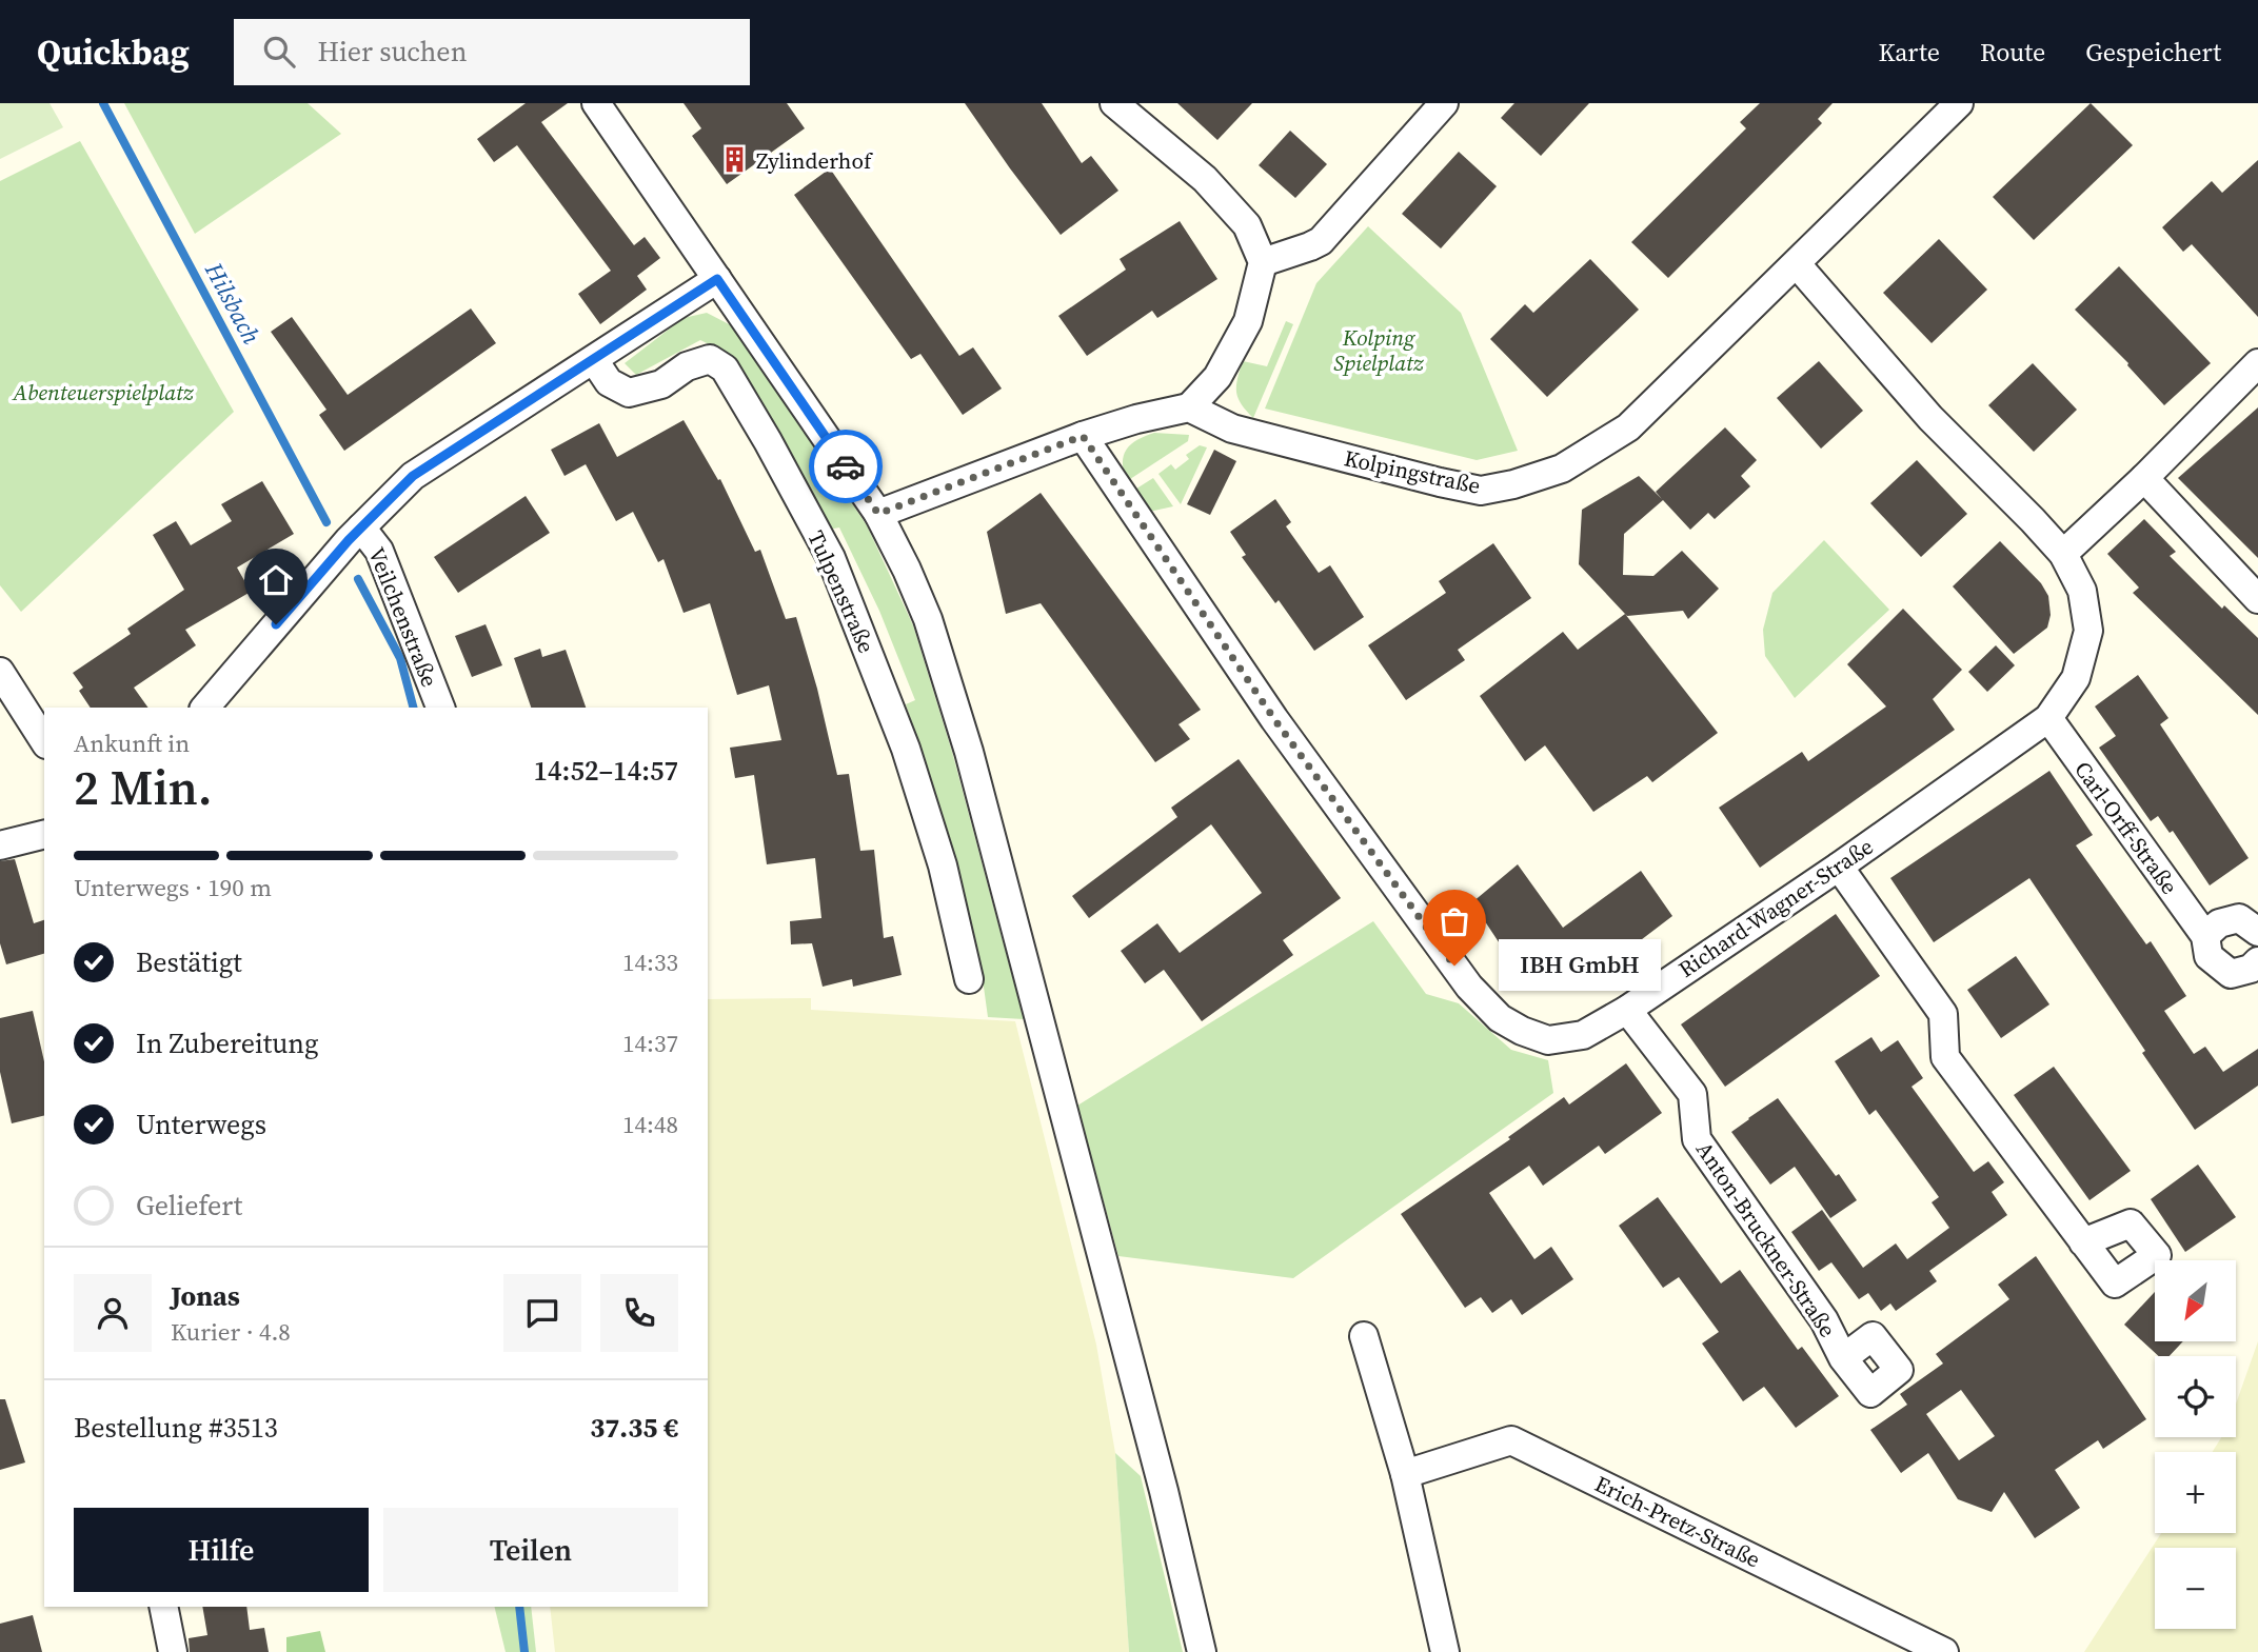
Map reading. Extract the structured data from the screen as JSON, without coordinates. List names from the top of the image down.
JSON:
{
  "streets": {
    "street": [
      "Kolpingstraße",
      "Tulpenstraße",
      "Veilchenstraße",
      "Carl-Orff-Straße",
      "Richard-Wagner-Straße",
      "Anton-Bruckner-Straße",
      "Erich-Pretz-Straße"
    ]
  },
  "crossings": [
    ["Kolpingstraße", "Richard-Wagner-Straße"],
    ["Carl-Orff-Straße", "Richard-Wagner-Straße"],
    ["Richard-Wagner-Straße", "Anton-Bruckner-Straße"]
  ],
  "water": ["Hilsbach"],
  "parks": ["Kolping Spielplatz", "Abenteuerspielplatz"],
  "places": {
    "building": ["Zylinderhof"],
    "other": ["IBH GmbH"]
  },
  "north": "bottom left",
  "page": {
    "header": "Quickbag",
    "search": "Hier suchen",
    "nav": ["Karte", "Route", "Gespeichert"],
    "heading": ["2 Min.", "Ankunft in", "14:52–14:57"],
    "panel": [
      "Jonas",
      "Kurier · 4.8",
      "Bestellung #3513",
      "37.35 €"
    ],
    "bar": "Unterwegs · 190 m",
    "list": [
      ["Bestätigt", "14:33"],
      ["In Zubereitung", "14:37"],
      ["Unterwegs", "14:48"],
      "Geliefert"
    ],
    "bubble": "IBH GmbH",
    "map_buttons": ["+", "−"],
    "buttons": ["Hilfe", "Teilen"]
  }
}
